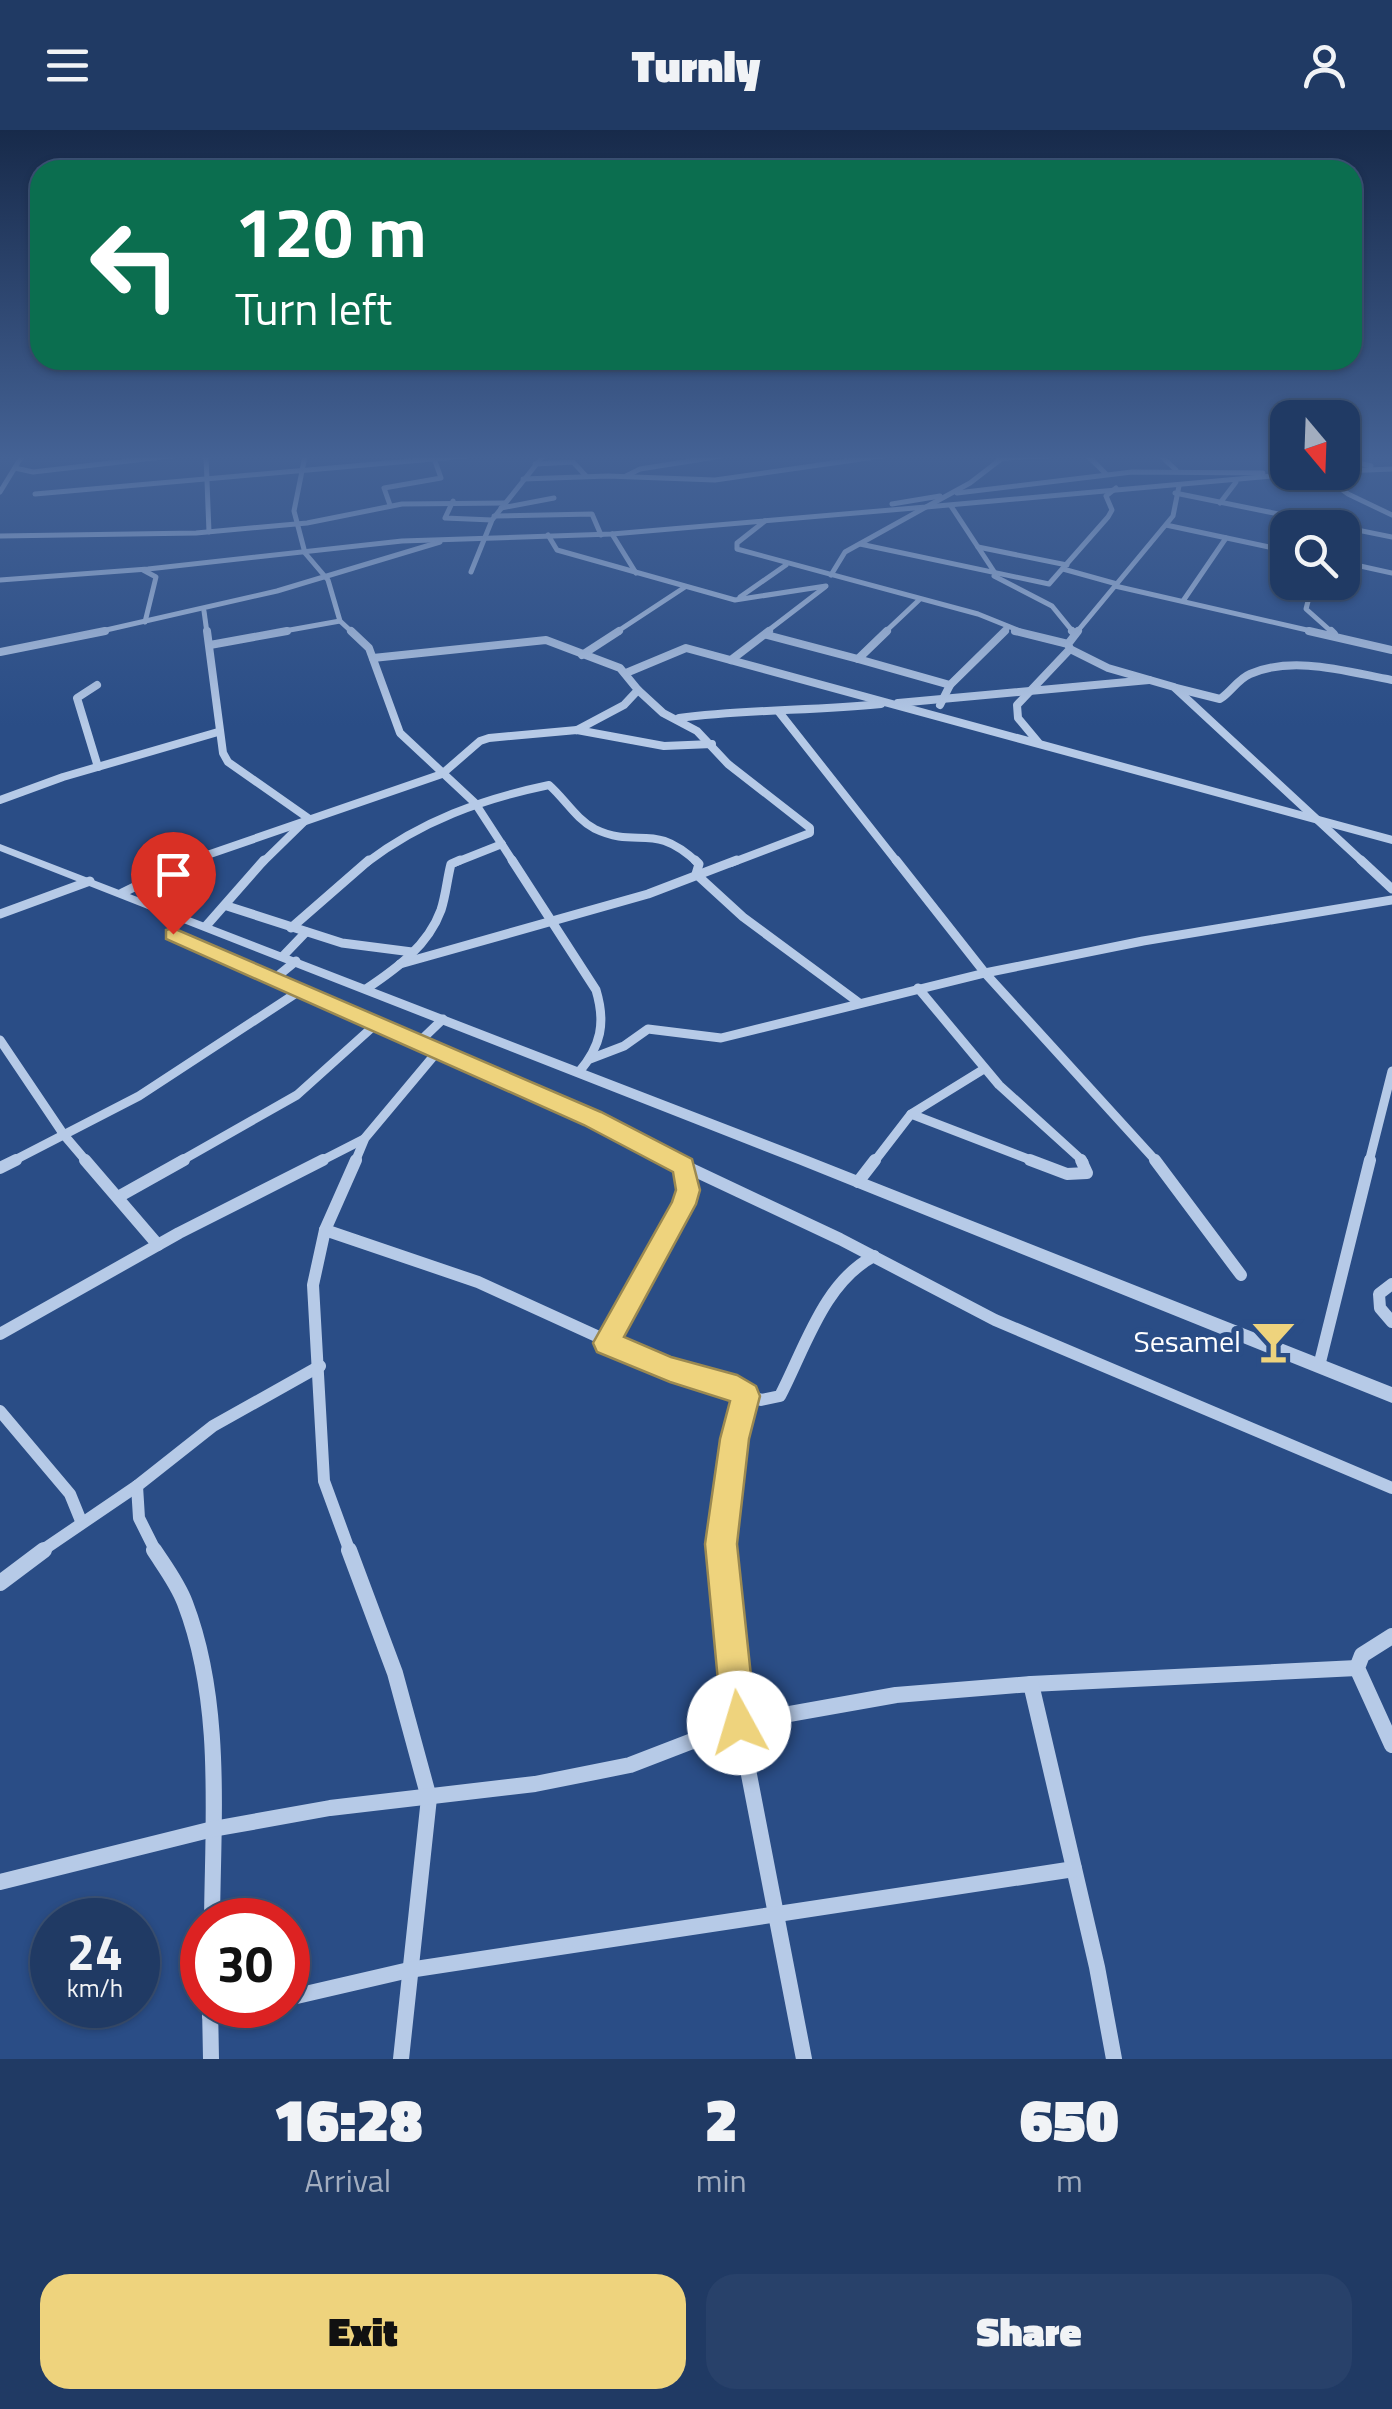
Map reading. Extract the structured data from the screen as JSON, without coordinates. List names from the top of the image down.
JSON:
{
  "places": {
    "bar": ["Sesamel"]
  },
  "north": "bottom",
  "page": {
    "header": "Turnly",
    "turn": ["120 m", "Turn left"],
    "speed": "24 km/h",
    "limit": "30",
    "eta": [
      "16:28",
      "Arrival",
      "2",
      "min",
      "650",
      "m"
    ],
    "buttons": ["Exit", "Share"]
  }
}
